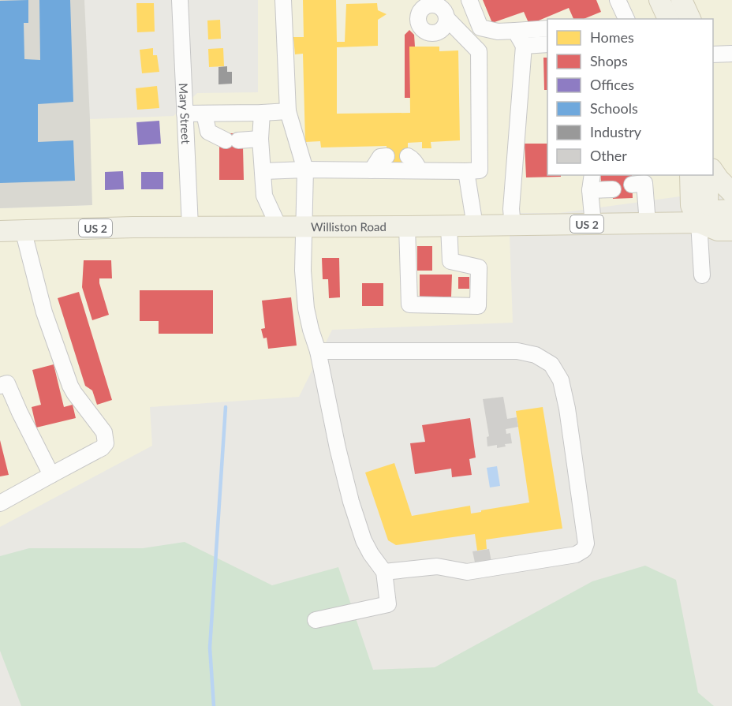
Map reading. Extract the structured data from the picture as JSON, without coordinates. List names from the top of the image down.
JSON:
{
  "streets": {
    "main road": ["US 2", "Williston Road"],
    "street": ["Mary Street"]
  },
  "crossings": [
    ["Mary Street", "Williston Road"]
  ],
  "legend": [
    "Homes",
    "Shops",
    "Offices",
    "Schools",
    "Industry",
    "Other"
  ]
}
